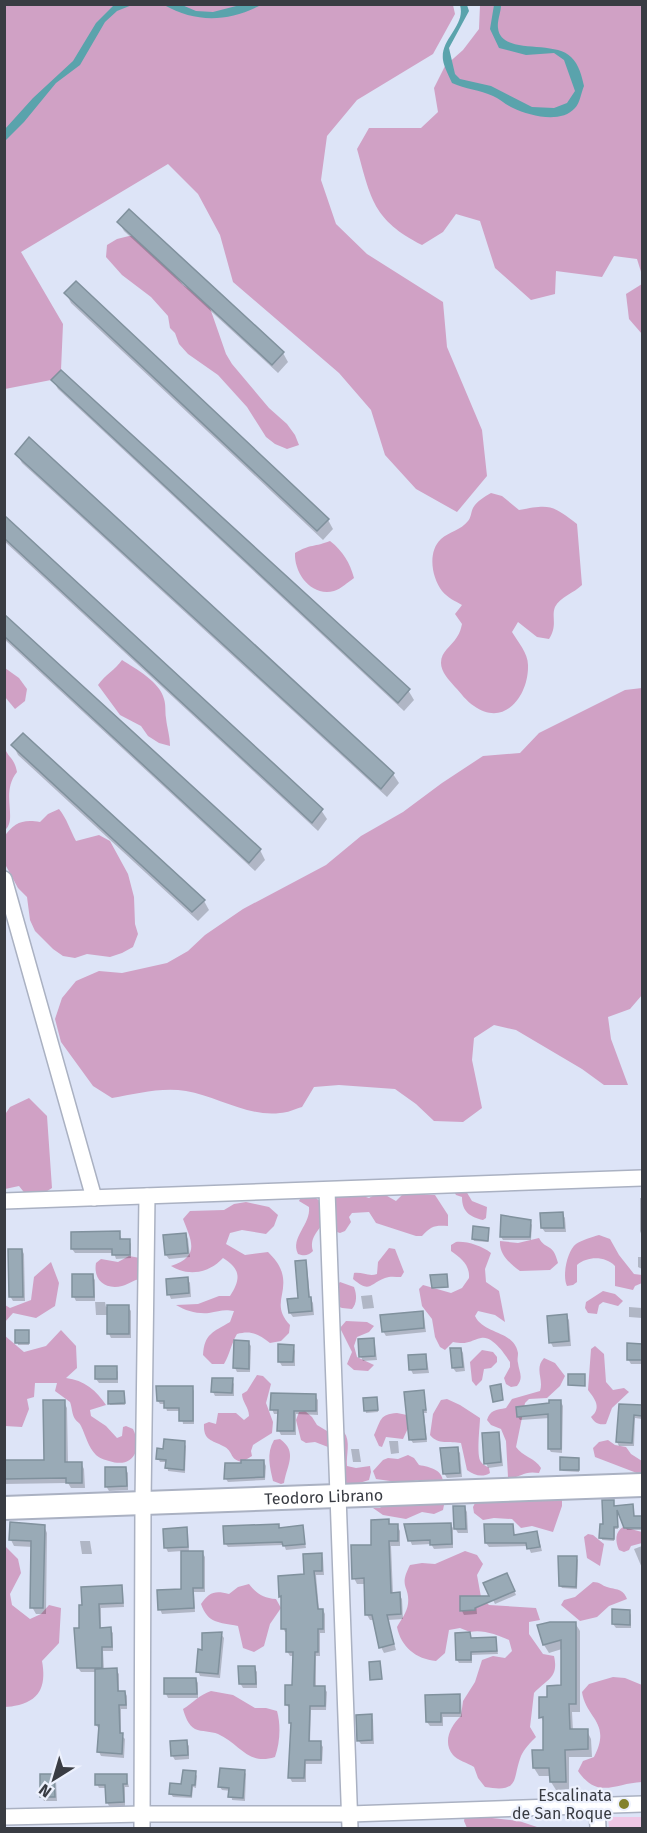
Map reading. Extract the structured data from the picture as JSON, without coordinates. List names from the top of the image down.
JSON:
{
  "streets": {
    "main road": ["Teodoro Librano"]
  },
  "places": ["Escalinata de San Roque"],
  "north": "bottom left"
}
